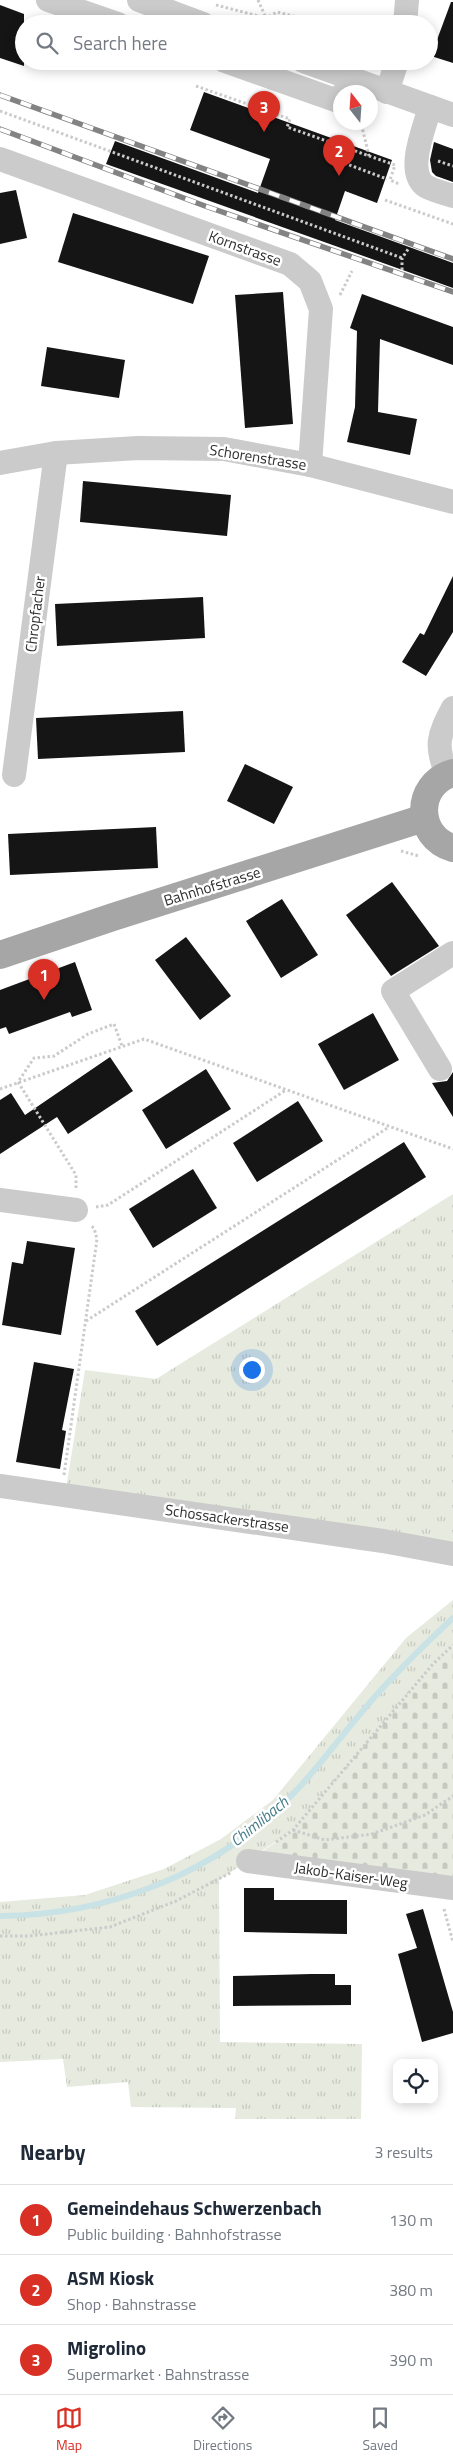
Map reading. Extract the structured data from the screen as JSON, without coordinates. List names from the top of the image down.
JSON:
{
  "streets": {
    "main road": ["Bahnhofstrasse"],
    "street": [
      "Kornstrasse",
      "Schorenstrasse",
      "Chropfacher",
      "Schossackerstrasse",
      "Jakob-Kaiser-Weg"
    ]
  },
  "crossings": [
    ["Kornstrasse", "Schorenstrasse"],
    ["Schorenstrasse", "Chropfacher"]
  ],
  "water": ["Chimlibach"],
  "north": "top",
  "page": {
    "search": "Search here",
    "pins": ["3", "2", "1"],
    "heading": ["Nearby", "3 results"],
    "list": [
      {
        "mark": "1",
        "name": "Gemeindehaus Schwerzenbach",
        "note": "Public building · Bahnhofstrasse",
        "value": "130 m"
      },
      {
        "mark": "2",
        "name": "ASM Kiosk",
        "note": "Shop · Bahnstrasse",
        "value": "380 m"
      },
      {
        "mark": "3",
        "name": "Migrolino",
        "note": "Supermarket · Bahnstrasse",
        "value": "390 m"
      }
    ],
    "nav": ["Map", "Directions", "Saved"]
  }
}
